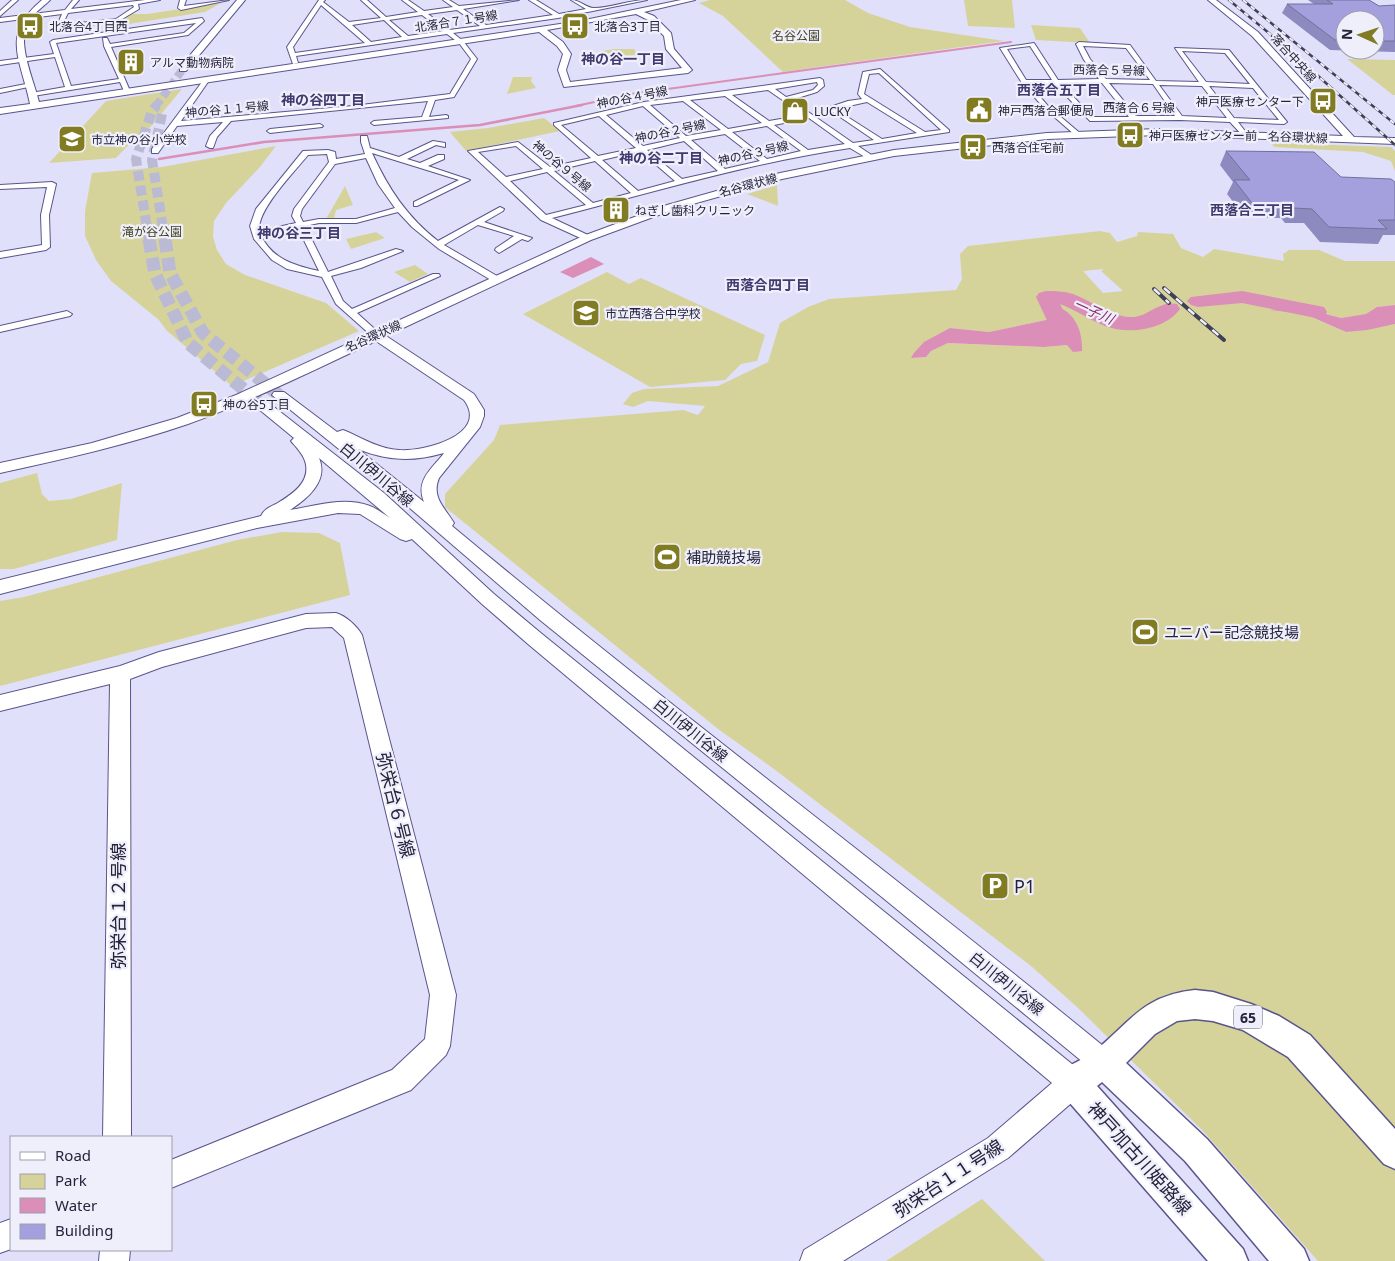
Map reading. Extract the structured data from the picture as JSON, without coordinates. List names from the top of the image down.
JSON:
{
  "streets": {
    "main road": ["65", "神戸加古川姫路線"],
    "street": [
      "北落合７１号線",
      "落合中央線",
      "西落合５号線",
      "神の谷４号線",
      "西落合６号線",
      "神の谷１１号線",
      "神の谷２号線",
      "名谷環状線",
      "神の谷３号線",
      "神の谷９号線",
      "白川伊川谷線",
      "弥栄台６号線",
      "弥栄台１２号線",
      "弥栄台１１号線"
    ]
  },
  "crossings": [
    ["落合中央線", "名谷環状線"],
    ["西落合５号線", "西落合６号線"],
    ["神の谷４号線", "神の谷２号線"],
    ["神の谷４号線", "神の谷３号線"],
    ["神の谷２号線", "神の谷９号線"],
    ["神の谷３号線", "神の谷９号線"],
    ["白川伊川谷線", "65"],
    ["白川伊川谷線", "神戸加古川姫路線"],
    ["白川伊川谷線", "弥栄台１１号線"],
    ["弥栄台６号線", "弥栄台１２号線"],
    ["65", "神戸加古川姫路線"],
    ["65", "弥栄台１１号線"],
    ["神戸加古川姫路線", "弥栄台１１号線"]
  ],
  "districts": [
    "神の谷一丁目",
    "西落合五丁目",
    "神の谷四丁目",
    "神の谷二丁目",
    "西落合三丁目",
    "神の谷三丁目",
    "西落合四丁目"
  ],
  "water": ["一子川"],
  "parks": ["名谷公園", "滝が谷公園"],
  "places": {
    "bus stop": [
      "北落合4丁目西",
      "北落合3丁目",
      "神戸医療センター下",
      "神戸医療センター前",
      "西落合住宅前",
      "神の谷5丁目"
    ],
    "building": ["アルマ動物病院", "ねぎし歯科クリニック"],
    "public building": ["神戸西落合郵便局"],
    "shop": ["LUCKY"],
    "school or university": ["市立神の谷小学校", "市立西落合中学校"],
    "sports": ["補助競技場", "ユニバー記念競技場"],
    "parking": ["P1"]
  },
  "legend": [
    "Road",
    "Park",
    "Water",
    "Building"
  ],
  "north": "left"
}
